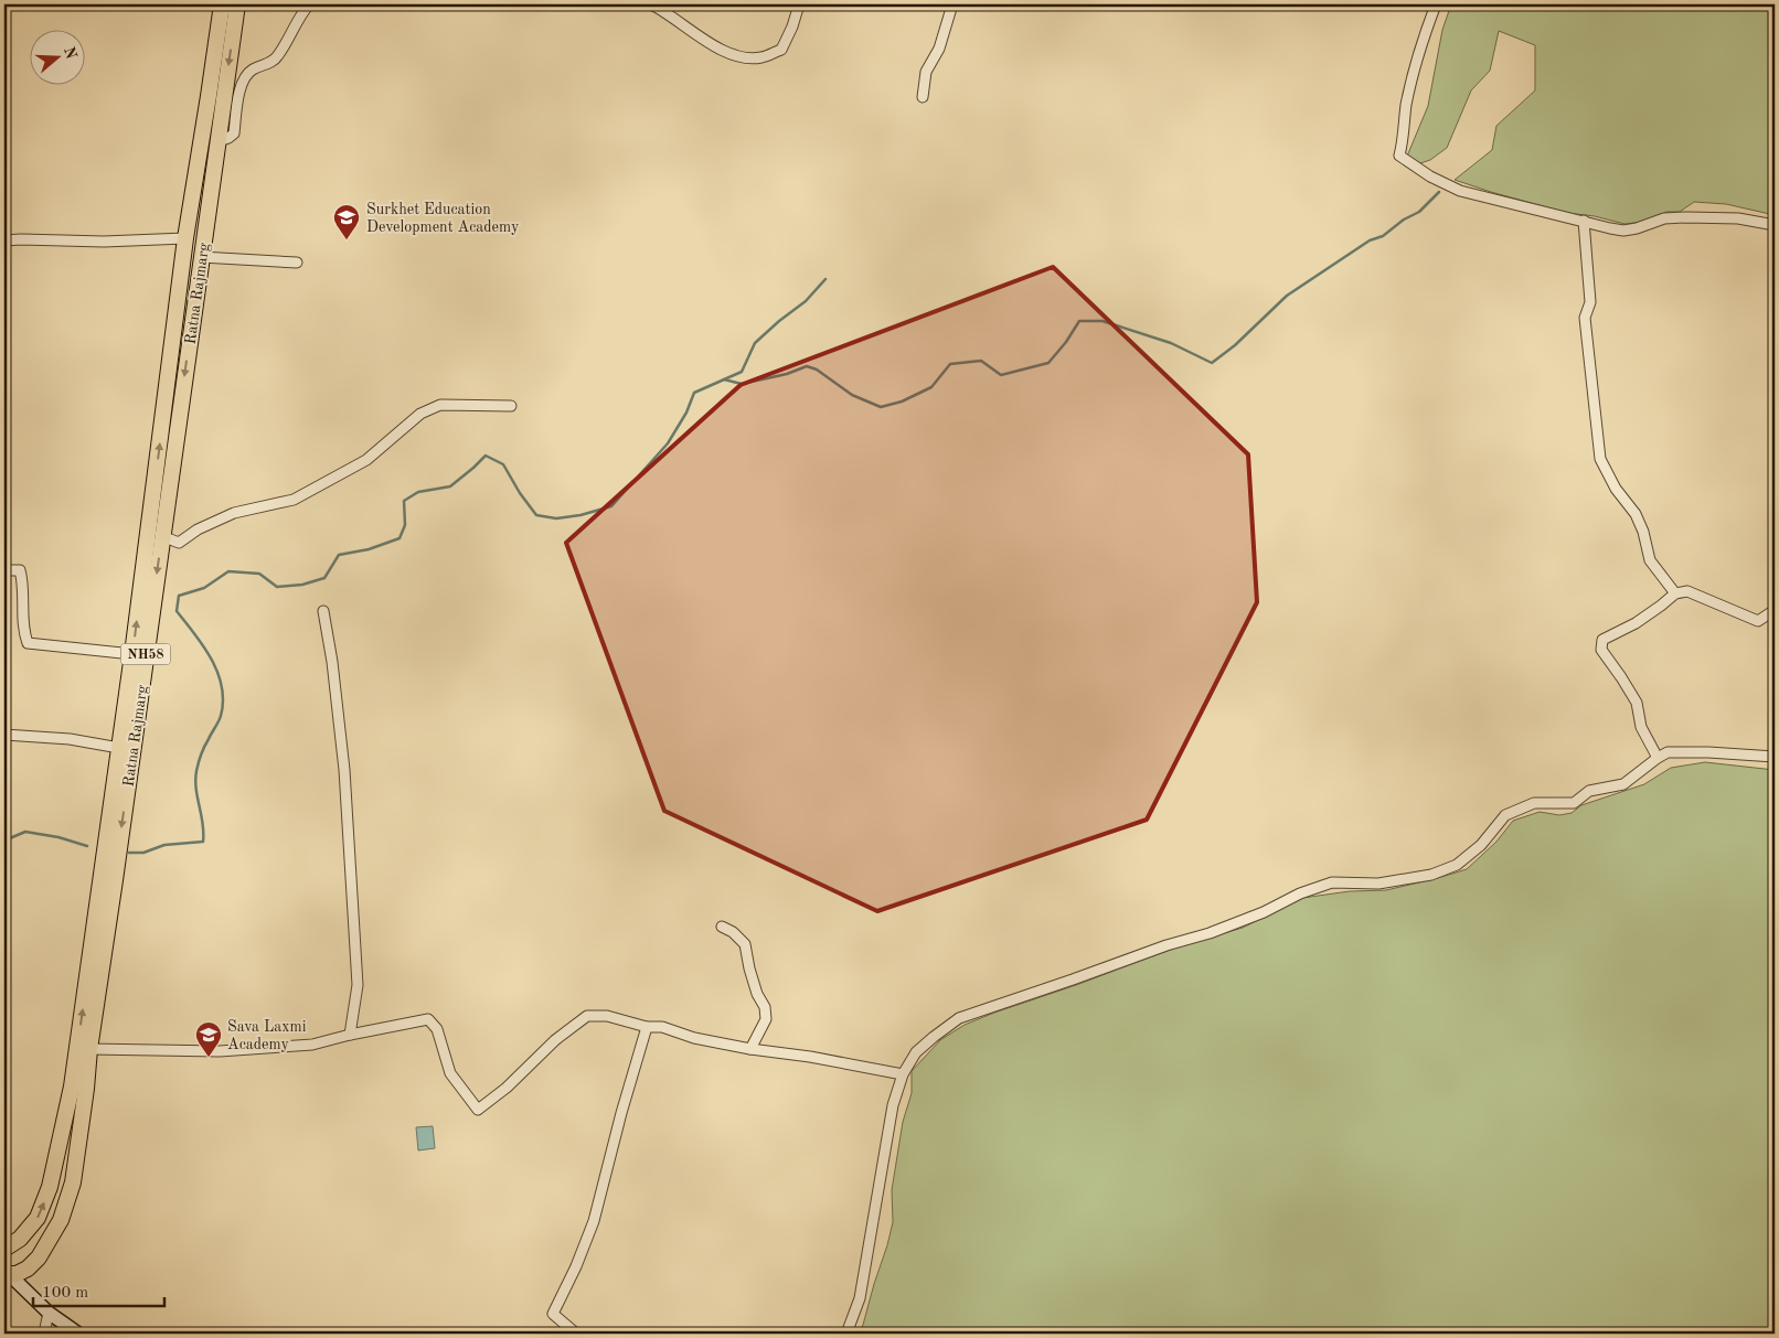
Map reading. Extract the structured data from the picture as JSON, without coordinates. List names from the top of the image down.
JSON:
{
  "streets": {
    "main road": ["Ratna Rajmarg", "NH58"]
  },
  "places": {
    "school or university": ["Surkhet Education Development Academy", "Sava Laxmi Academy"]
  },
  "scale_bar": "100 m",
  "north": "right"
}
